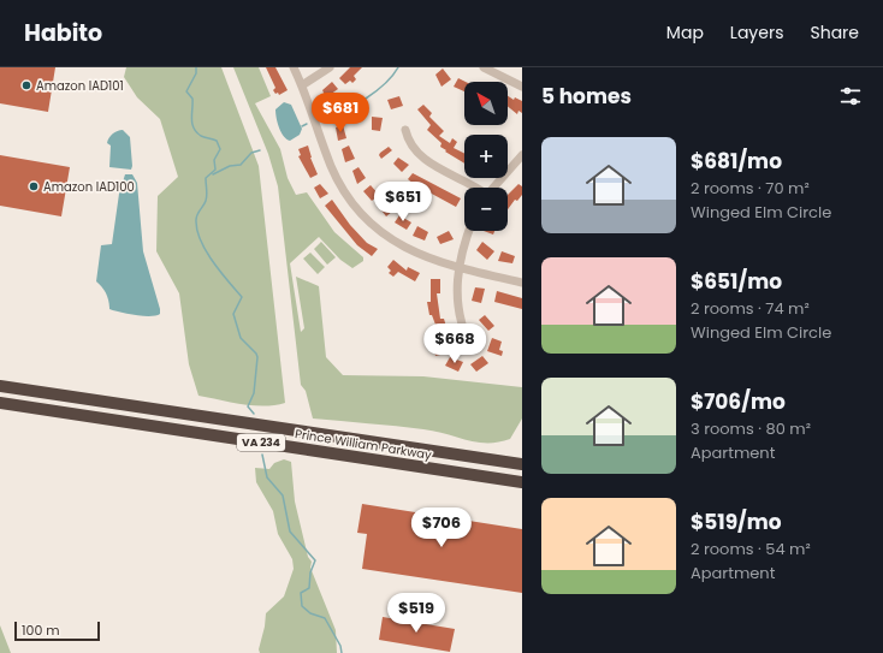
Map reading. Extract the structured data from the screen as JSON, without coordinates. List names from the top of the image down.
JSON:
{
  "streets": {
    "highway": ["VA 234", "Prince William Parkway"]
  },
  "places": ["Amazon IAD101", "Amazon IAD100"],
  "scale_bar": "100 m",
  "north": "top left",
  "page": {
    "header": "Habito",
    "nav": ["Map", "Layers", "Share"],
    "heading": "5 homes",
    "map_buttons": ["+", "−"],
    "price": [
      "$681",
      "$651",
      "$668",
      "$706",
      "$519"
    ],
    "list": [
      {
        "name": "$681/mo",
        "note": "2 rooms · 70 m² · Winged Elm Circle"
      },
      {
        "name": "$651/mo",
        "note": "2 rooms · 74 m² · Winged Elm Circle"
      },
      {
        "name": "$706/mo",
        "note": "3 rooms · 80 m² · Apartment"
      },
      {
        "name": "$519/mo",
        "note": "2 rooms · 54 m² · Apartment"
      }
    ],
    "scale": "100 m"
  }
}
